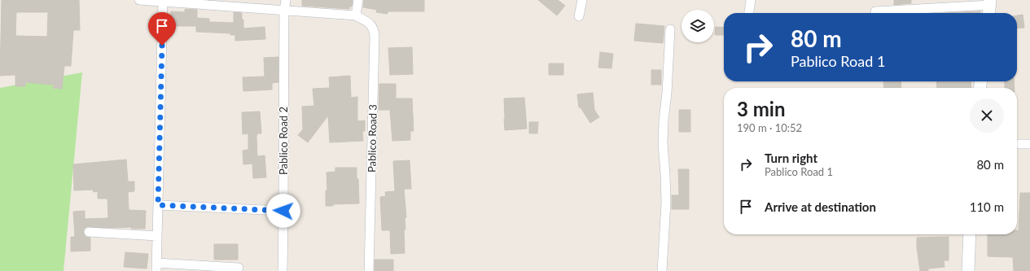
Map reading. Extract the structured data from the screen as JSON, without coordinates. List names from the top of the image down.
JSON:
{
  "streets": {
    "street": ["Pablico Road 3", "Pablico Road 2"]
  },
  "page": {
    "turn": ["80 m", "Pablico Road 1"],
    "heading": ["3 min", "190 m · 10:52"],
    "list": [
      {
        "name": "Turn right",
        "note": "Pablico Road 1",
        "value": "80 m"
      },
      {
        "name": "Arrive at destination",
        "value": "110 m"
      }
    ]
  }
}
